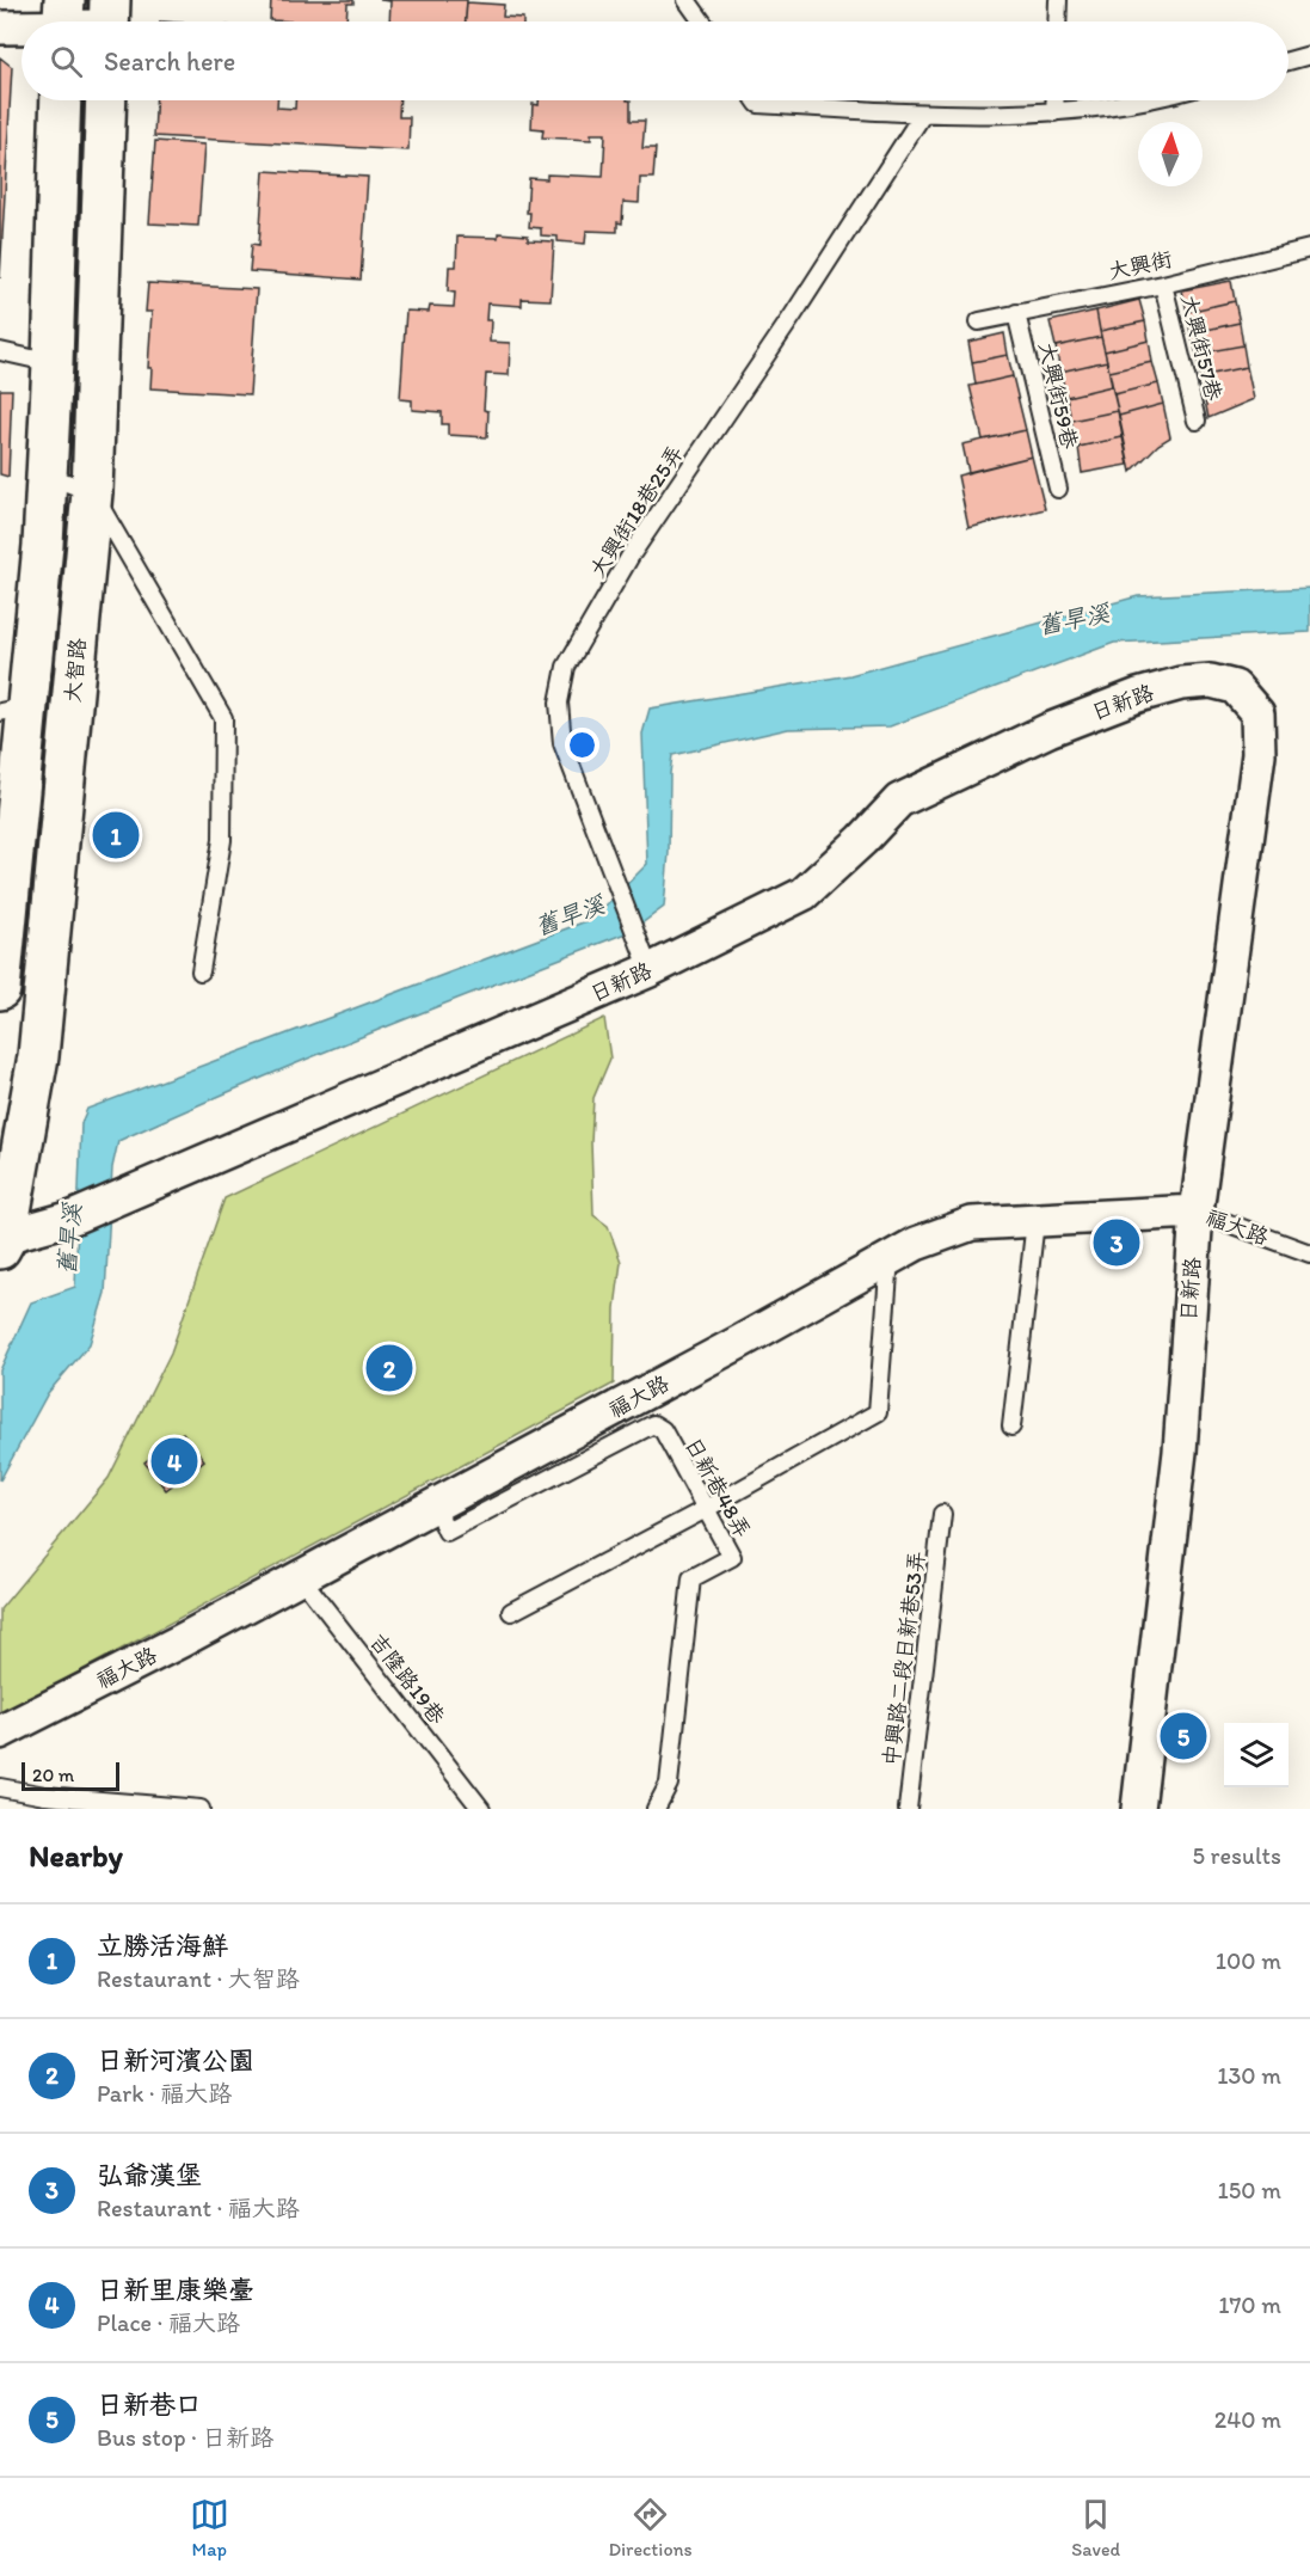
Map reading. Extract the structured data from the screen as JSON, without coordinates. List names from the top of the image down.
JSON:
{
  "streets": {
    "street": ["大智路", "日新路", "福大路"],
    "lane": [
      "大興街",
      "大興街57巷",
      "大興街59巷",
      "大興街18巷25弄",
      "日新巷48弄",
      "中興路二段日新巷53弄",
      "吉隆路19巷"
    ]
  },
  "crossings": [
    ["大興街", "大興街57巷"],
    ["大興街", "大興街59巷"],
    ["大興街18巷25弄", "日新路"],
    ["大智路", "日新路"],
    ["日新路", "福大路"],
    ["福大路", "日新巷48弄"],
    ["福大路", "吉隆路19巷"]
  ],
  "water": ["舊旱溪"],
  "scale_bar": "20 m",
  "north": "top",
  "page": {
    "search": "Search here",
    "pins": [
      "1",
      "3",
      "2",
      "4",
      "5"
    ],
    "scale": "20 m",
    "heading": ["Nearby", "5 results"],
    "list": [
      {
        "mark": "1",
        "name": "立勝活海鮮",
        "note": "Restaurant · 大智路",
        "value": "100 m"
      },
      {
        "mark": "2",
        "name": "日新河濱公園",
        "note": "Park · 福大路",
        "value": "130 m"
      },
      {
        "mark": "3",
        "name": "弘爺漢堡",
        "note": "Restaurant · 福大路",
        "value": "150 m"
      },
      {
        "mark": "4",
        "name": "日新里康樂臺",
        "note": "Place · 福大路",
        "value": "170 m"
      },
      {
        "mark": "5",
        "name": "日新巷口",
        "note": "Bus stop · 日新路",
        "value": "240 m"
      }
    ],
    "nav": ["Map", "Directions", "Saved"]
  }
}
